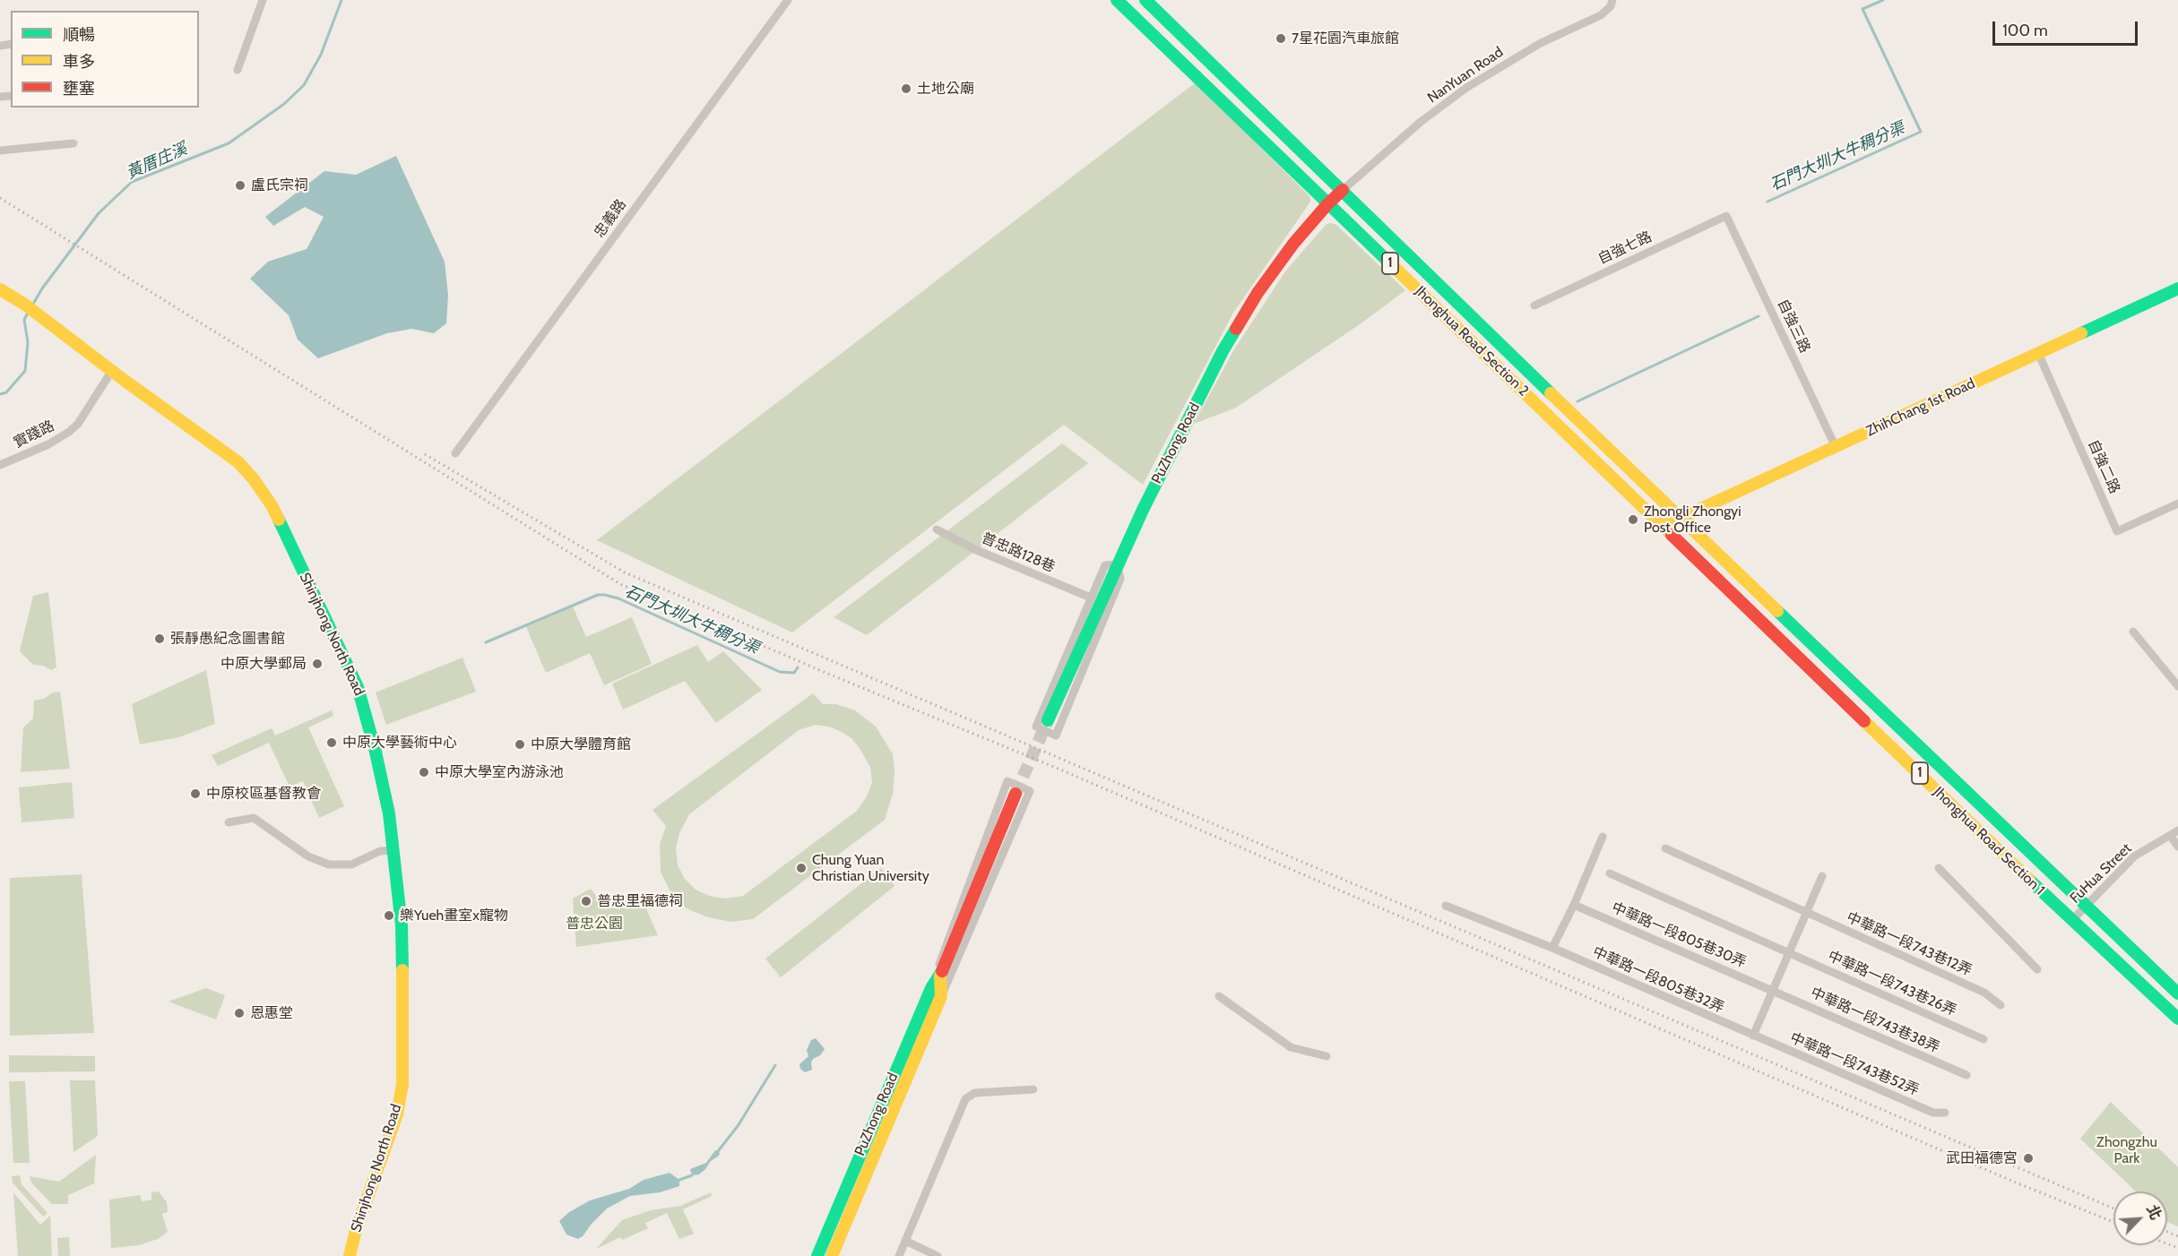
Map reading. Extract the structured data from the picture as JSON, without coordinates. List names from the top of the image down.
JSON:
{
  "streets": {
    "street": [
      "NanYuan Road",
      "忠義路",
      "自強七路",
      "1",
      "自強三路",
      "Jhonghua Road Section 2",
      "ZhihChang 1st Road",
      "實踐路",
      "PuZhong Road",
      "自強二路",
      "普忠路128巷",
      "Shinjhong North Road",
      "Jhonghua Road Section 1",
      "FuHua Street",
      "中華路一段805巷30弄",
      "中華路一段743巷12弄",
      "中華路一段805巷32弄",
      "中華路一段743巷26弄",
      "中華路一段743巷38弄",
      "中華路一段743巷52弄"
    ]
  },
  "crossings": [
    ["NanYuan Road", "Jhonghua Road Section 2"],
    ["NanYuan Road", "PuZhong Road"],
    ["自強七路", "自強三路"],
    ["自強三路", "ZhihChang 1st Road"],
    ["Jhonghua Road Section 2", "ZhihChang 1st Road"],
    ["Jhonghua Road Section 2", "PuZhong Road"],
    ["Jhonghua Road Section 2", "Jhonghua Road Section 1"],
    ["ZhihChang 1st Road", "自強二路"],
    ["ZhihChang 1st Road", "Jhonghua Road Section 1"],
    ["實踐路", "Shinjhong North Road"],
    ["Jhonghua Road Section 1", "FuHua Street"],
    ["中華路一段805巷30弄", "中華路一段743巷38弄"],
    ["中華路一段805巷32弄", "中華路一段743巷52弄"]
  ],
  "water": ["石門大圳大牛稠分渠", "黃厝庄溪"],
  "parks": ["普忠公園", "Zhongzhu Park"],
  "places": [
    "7星花園汽車旅館",
    "土地公廟",
    "盧氏宗祠",
    "Zhongli Zhongyi Post Office",
    "張靜愚紀念圖書館",
    "中原大學郵局",
    "中原大學藝術中心",
    "中原大學體育館",
    "中原大學室內游泳池",
    "中原校區基督教會",
    "Chung Yuan Christian University",
    "普忠里福德祠",
    "樂Yueh畫室x寵物",
    "恩惠堂",
    "武田福德宮"
  ],
  "legend": ["順暢", "車多", "壅塞"],
  "scale_bar": "100 m",
  "north": "top right"
}
